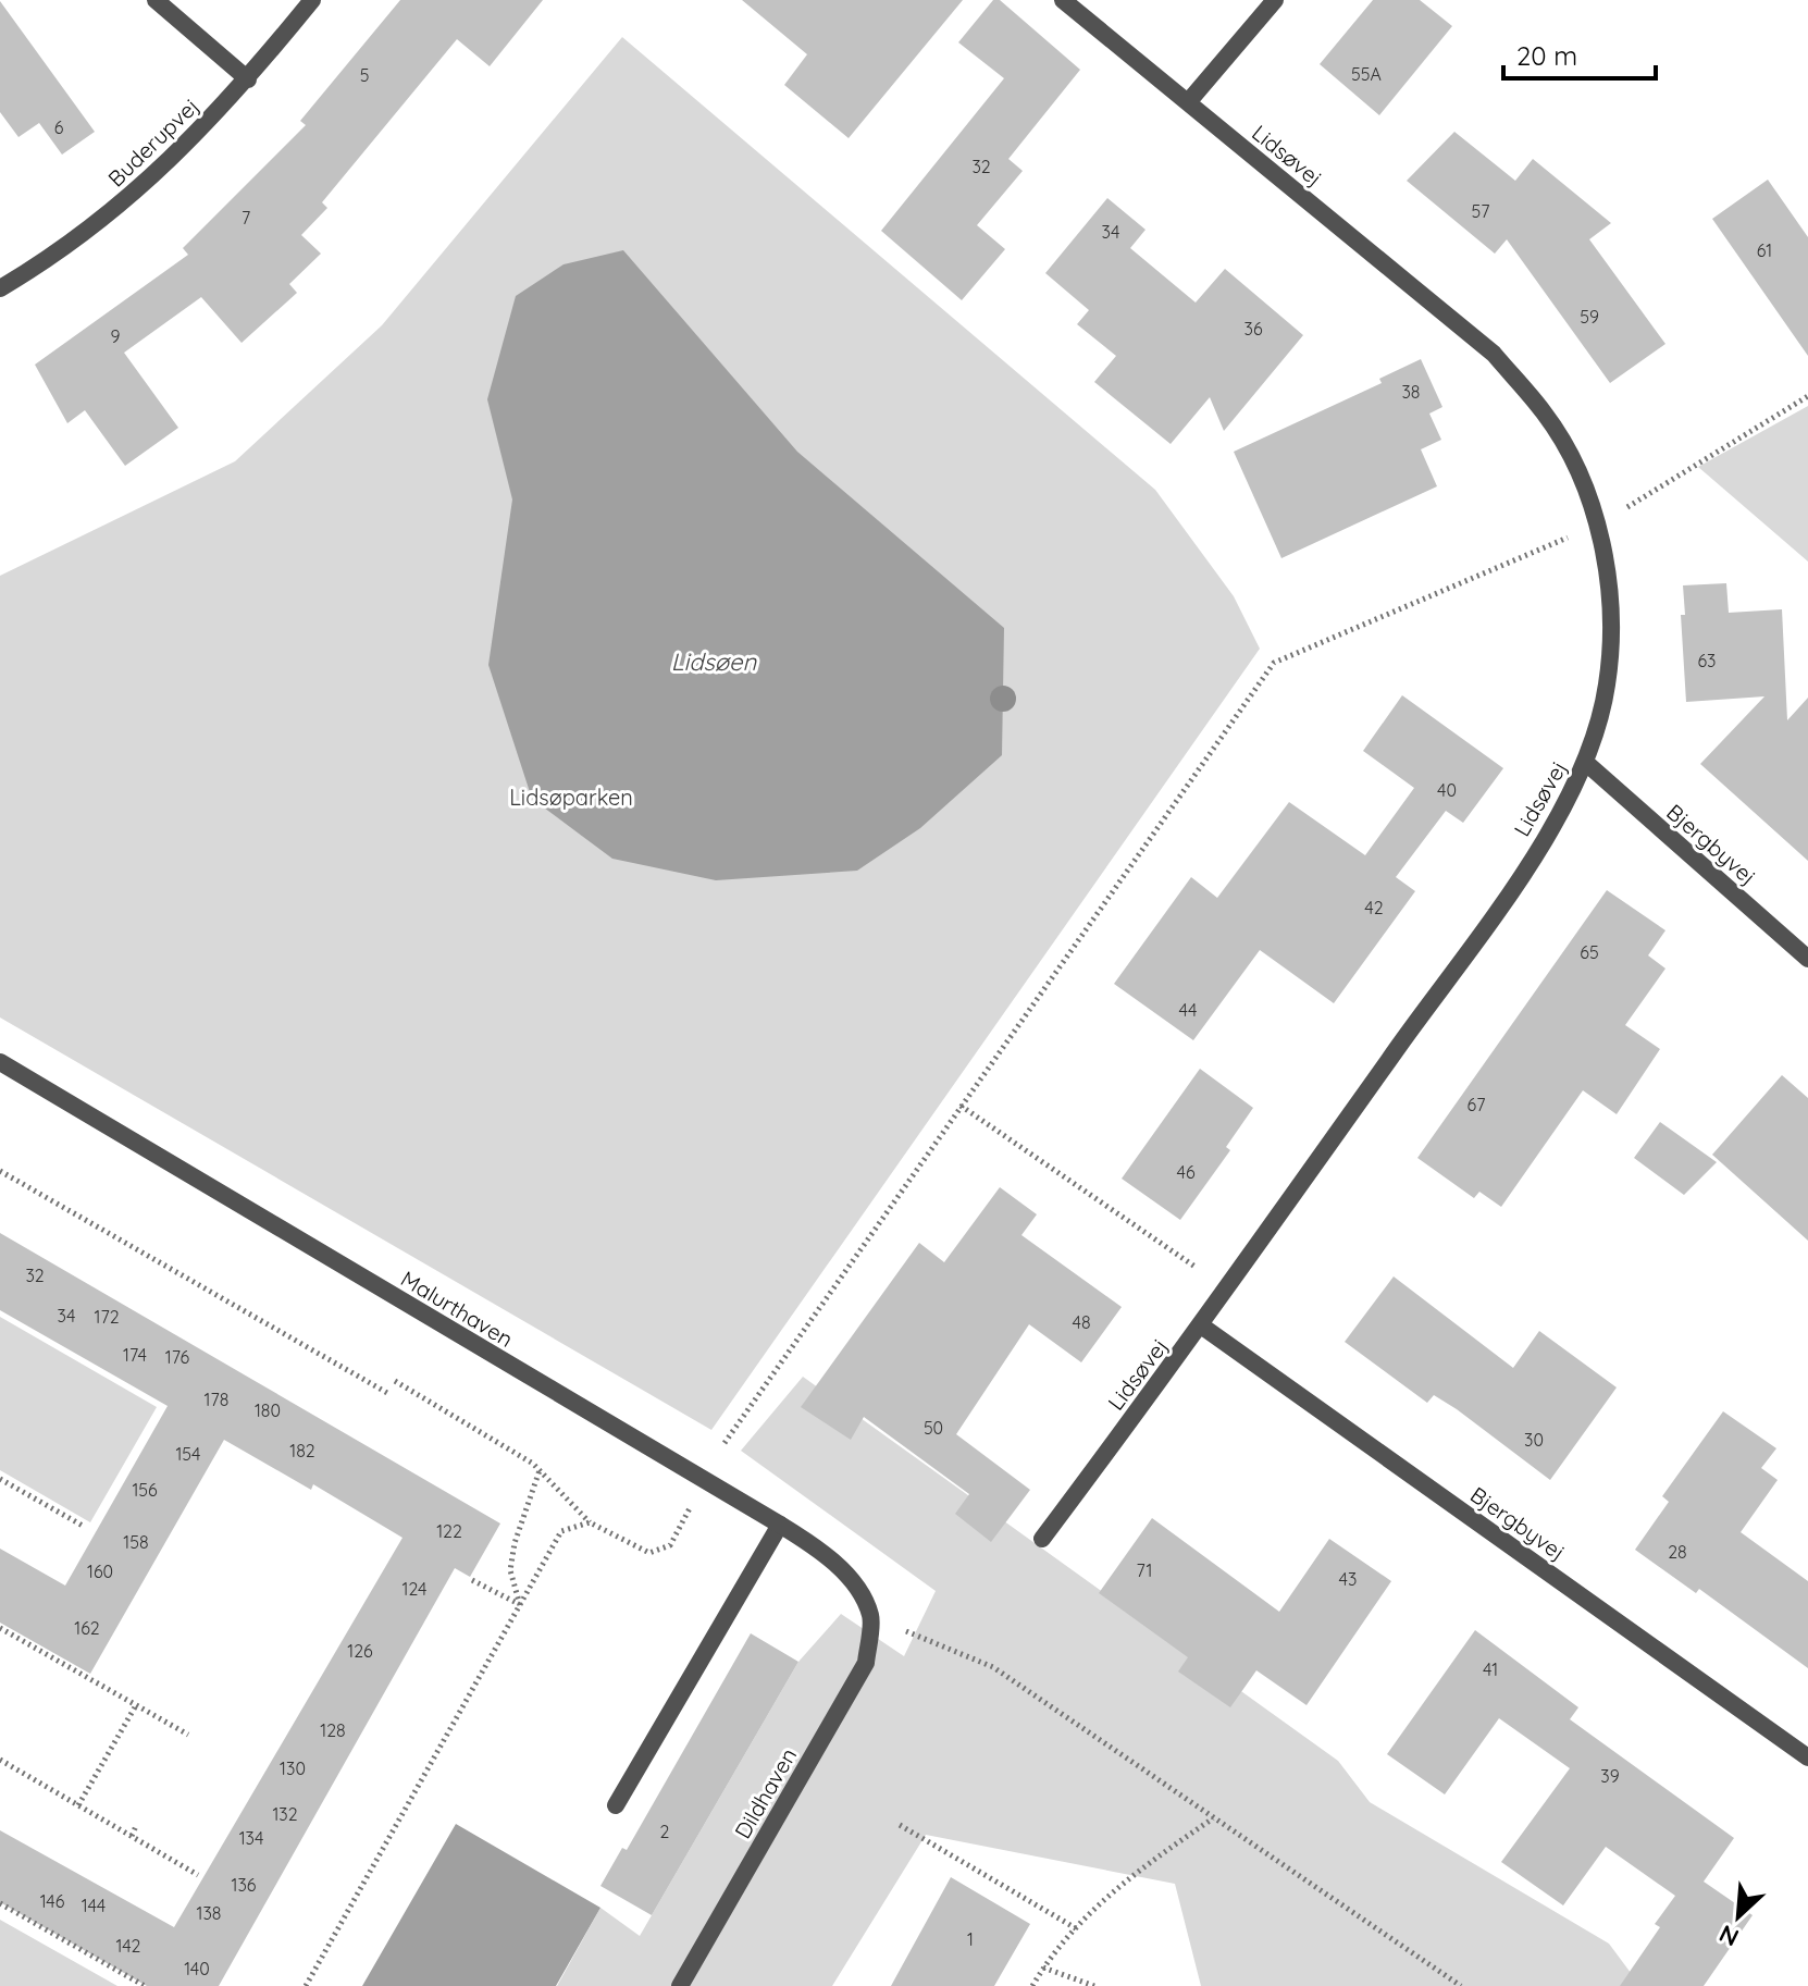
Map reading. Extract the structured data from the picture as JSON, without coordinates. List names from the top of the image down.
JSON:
{
  "streets": {
    "street": [
      "Buderupvej",
      "Lidsøvej",
      "Bjergbyvej",
      "Malurthaven",
      "Dildhaven"
    ]
  },
  "crossings": [
    ["Lidsøvej", "Bjergbyvej"],
    ["Malurthaven", "Dildhaven"]
  ],
  "water": ["Lidsøen"],
  "parks": ["Lidsøparken"],
  "house_numbers": [
    "55A",
    "5",
    "6",
    "32",
    "57",
    "7",
    "34",
    "61",
    "59",
    "36",
    "9",
    "38",
    "63",
    "40",
    "42",
    "65",
    "44",
    "67",
    "46",
    "32",
    "34",
    "172",
    "48",
    "174",
    "176",
    "178",
    "180",
    "50",
    "30",
    "182",
    "154",
    "156",
    "122",
    "158",
    "28",
    "71",
    "160",
    "43",
    "124",
    "162",
    "126",
    "41",
    "128",
    "130",
    "39",
    "132",
    "2",
    "134",
    "136",
    "146",
    "144",
    "138",
    "1",
    "142",
    "140"
  ],
  "scale_bar": "20 m",
  "north": "bottom left"
}
